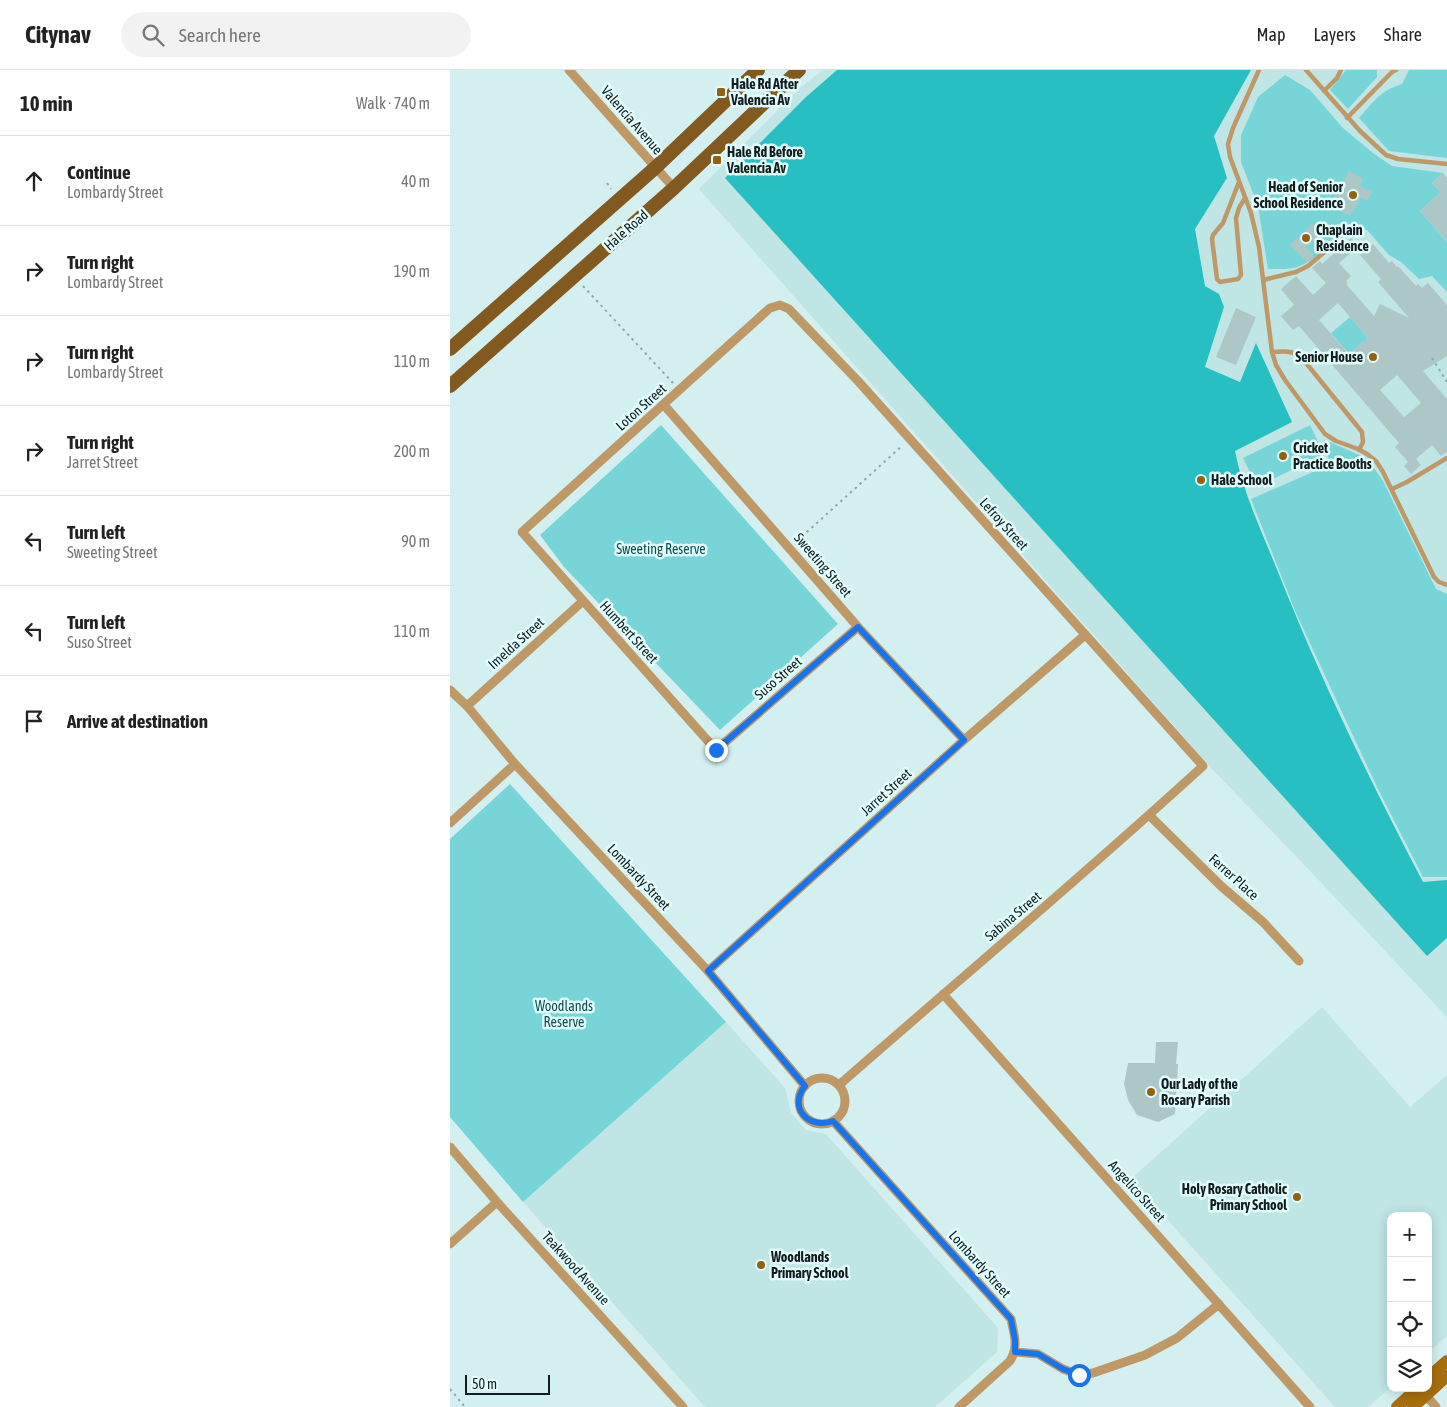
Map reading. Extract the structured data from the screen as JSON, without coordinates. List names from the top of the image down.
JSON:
{
  "streets": {
    "main road": ["Hale Road"],
    "street": [
      "Valencia Avenue",
      "Loton Street",
      "Lefroy Street",
      "Sweeting Street",
      "Humbert Street",
      "Imelda Street",
      "Suso Street",
      "Jarret Street",
      "Lombardy Street",
      "Ferrer Place",
      "Sabina Street",
      "Angelico Street",
      "Teakwood Avenue"
    ]
  },
  "crossings": [
    ["Valencia Avenue", "Hale Road"],
    ["Loton Street", "Lefroy Street"],
    ["Loton Street", "Sweeting Street"],
    ["Loton Street", "Humbert Street"],
    ["Lefroy Street", "Jarret Street"],
    ["Lefroy Street", "Sabina Street"],
    ["Sweeting Street", "Suso Street"],
    ["Sweeting Street", "Jarret Street"],
    ["Humbert Street", "Imelda Street"],
    ["Humbert Street", "Suso Street"],
    ["Imelda Street", "Lombardy Street"],
    ["Jarret Street", "Lombardy Street"],
    ["Lombardy Street", "Sabina Street"],
    ["Ferrer Place", "Sabina Street"],
    ["Sabina Street", "Angelico Street"]
  ],
  "parks": ["Sweeting Reserve", "Woodlands Reserve"],
  "places": {
    "transit": ["Hale Rd After Valencia Av", "Hale Rd Before Valencia Av"],
    "other": [
      "Head of Senior School Residence",
      "Chaplain Residence",
      "Senior House",
      "Cricket Practice Booths",
      "Hale School",
      "Our Lady of the Rosary Parish",
      "Holy Rosary Catholic Primary School",
      "Woodlands Primary School"
    ]
  },
  "scale_bar": "50 m",
  "page": {
    "header": "Citynav",
    "search": "Search here",
    "nav": ["Map", "Layers", "Share"],
    "heading": ["10 min", "Walk · 740 m"],
    "list": [
      ["Continue", "Lombardy Street", "40 m"],
      ["Turn right", "Lombardy Street", "190 m"],
      ["Turn right", "Lombardy Street", "110 m"],
      ["Turn right", "Jarret Street", "200 m"],
      ["Turn left", "Sweeting Street", "90 m"],
      ["Turn left", "Suso Street", "110 m"],
      "Arrive at destination"
    ],
    "map_buttons": ["+", "−"],
    "scale": "50 m"
  }
}
